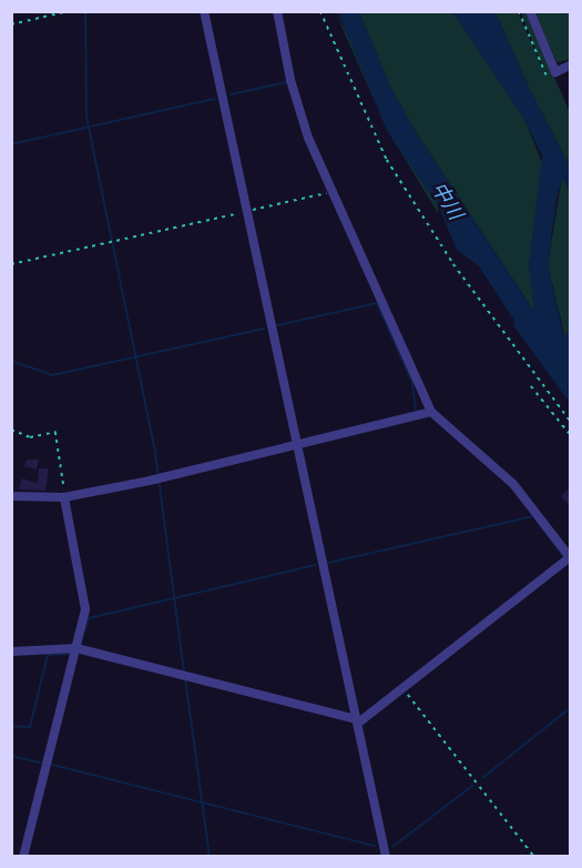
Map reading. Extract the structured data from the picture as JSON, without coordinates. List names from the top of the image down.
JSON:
{
  "water": ["中川"]
}
